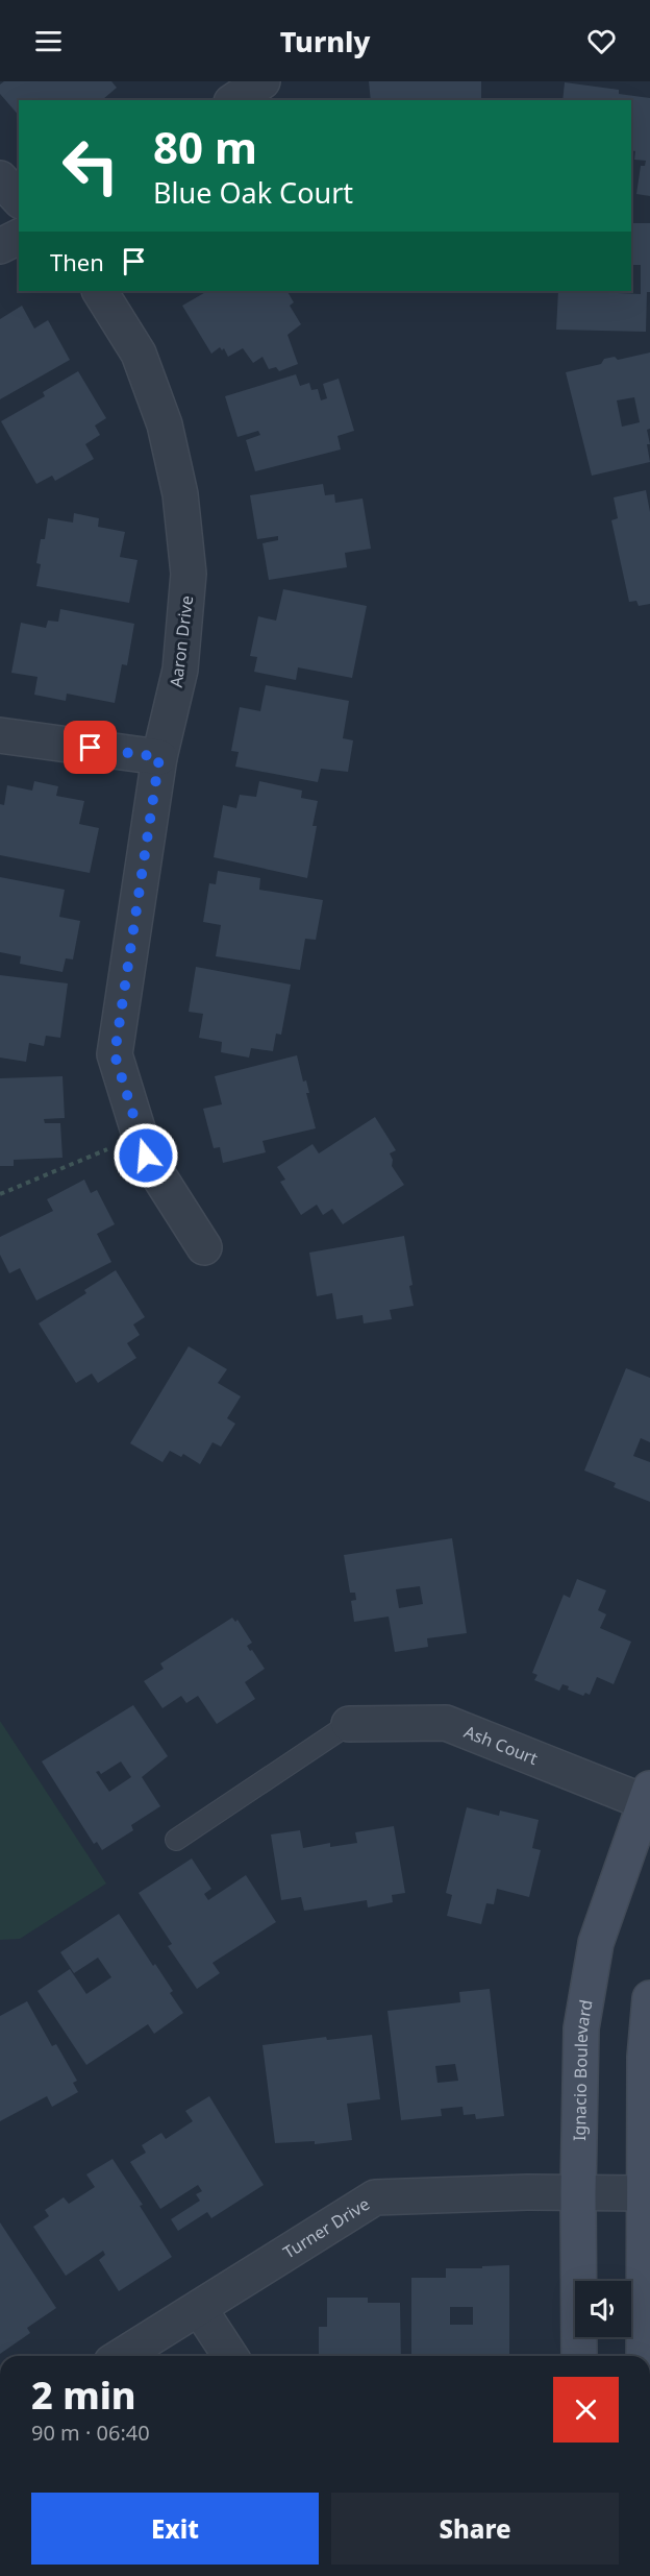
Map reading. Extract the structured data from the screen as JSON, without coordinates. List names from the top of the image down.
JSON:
{
  "streets": {
    "main road": ["Ignacio Boulevard"],
    "street": ["Aaron Drive", "Ash Court", "Turner Drive"]
  },
  "crossings": [
    ["Ash Court", "Ignacio Boulevard"],
    ["Ignacio Boulevard", "Turner Drive"]
  ],
  "page": {
    "header": "Turnly",
    "turn": ["80 m", "Blue Oak Court"],
    "then": "Then",
    "heading": ["2 min", "90 m · 06:40"],
    "buttons": ["Exit", "Share"]
  }
}
